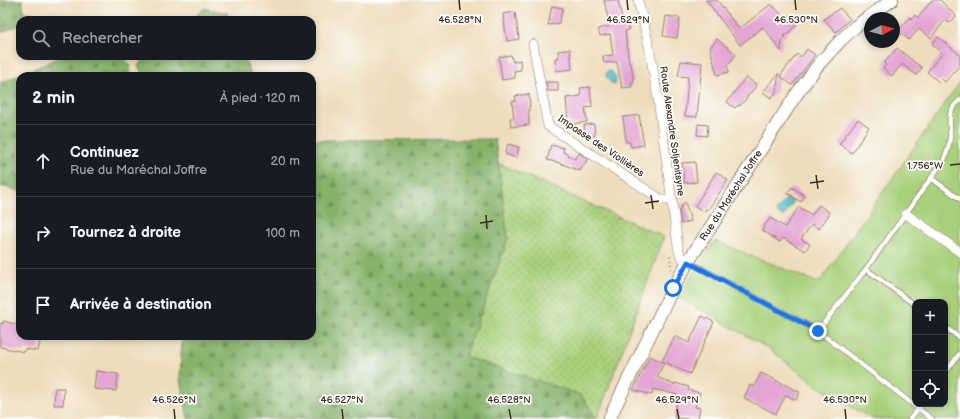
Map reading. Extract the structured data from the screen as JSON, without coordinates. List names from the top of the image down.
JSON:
{
  "streets": {
    "street": ["Route Alexandre Soljenitsyne", "Impasse des Viollières", "Rue du Maréchal Joffre"]
  },
  "crossings": [
    ["Route Alexandre Soljenitsyne", "Impasse des Viollières"],
    ["Route Alexandre Soljenitsyne", "Rue du Maréchal Joffre"]
  ],
  "north": "right",
  "page": {
    "search": "Rechercher",
    "heading": ["2 min", "À pied · 120 m"],
    "list": [
      ["Continuez", "Rue du Maréchal Joffre", "20 m"],
      ["Tournez à droite", "100 m"],
      "Arrivée à destination"
    ],
    "map_buttons": ["+", "−"]
  },
  "coordinates": [
    "46.528°N",
    "46.529°N",
    "46.530°N",
    "1.756°W",
    "46.526°N",
    "46.527°N"
  ]
}
